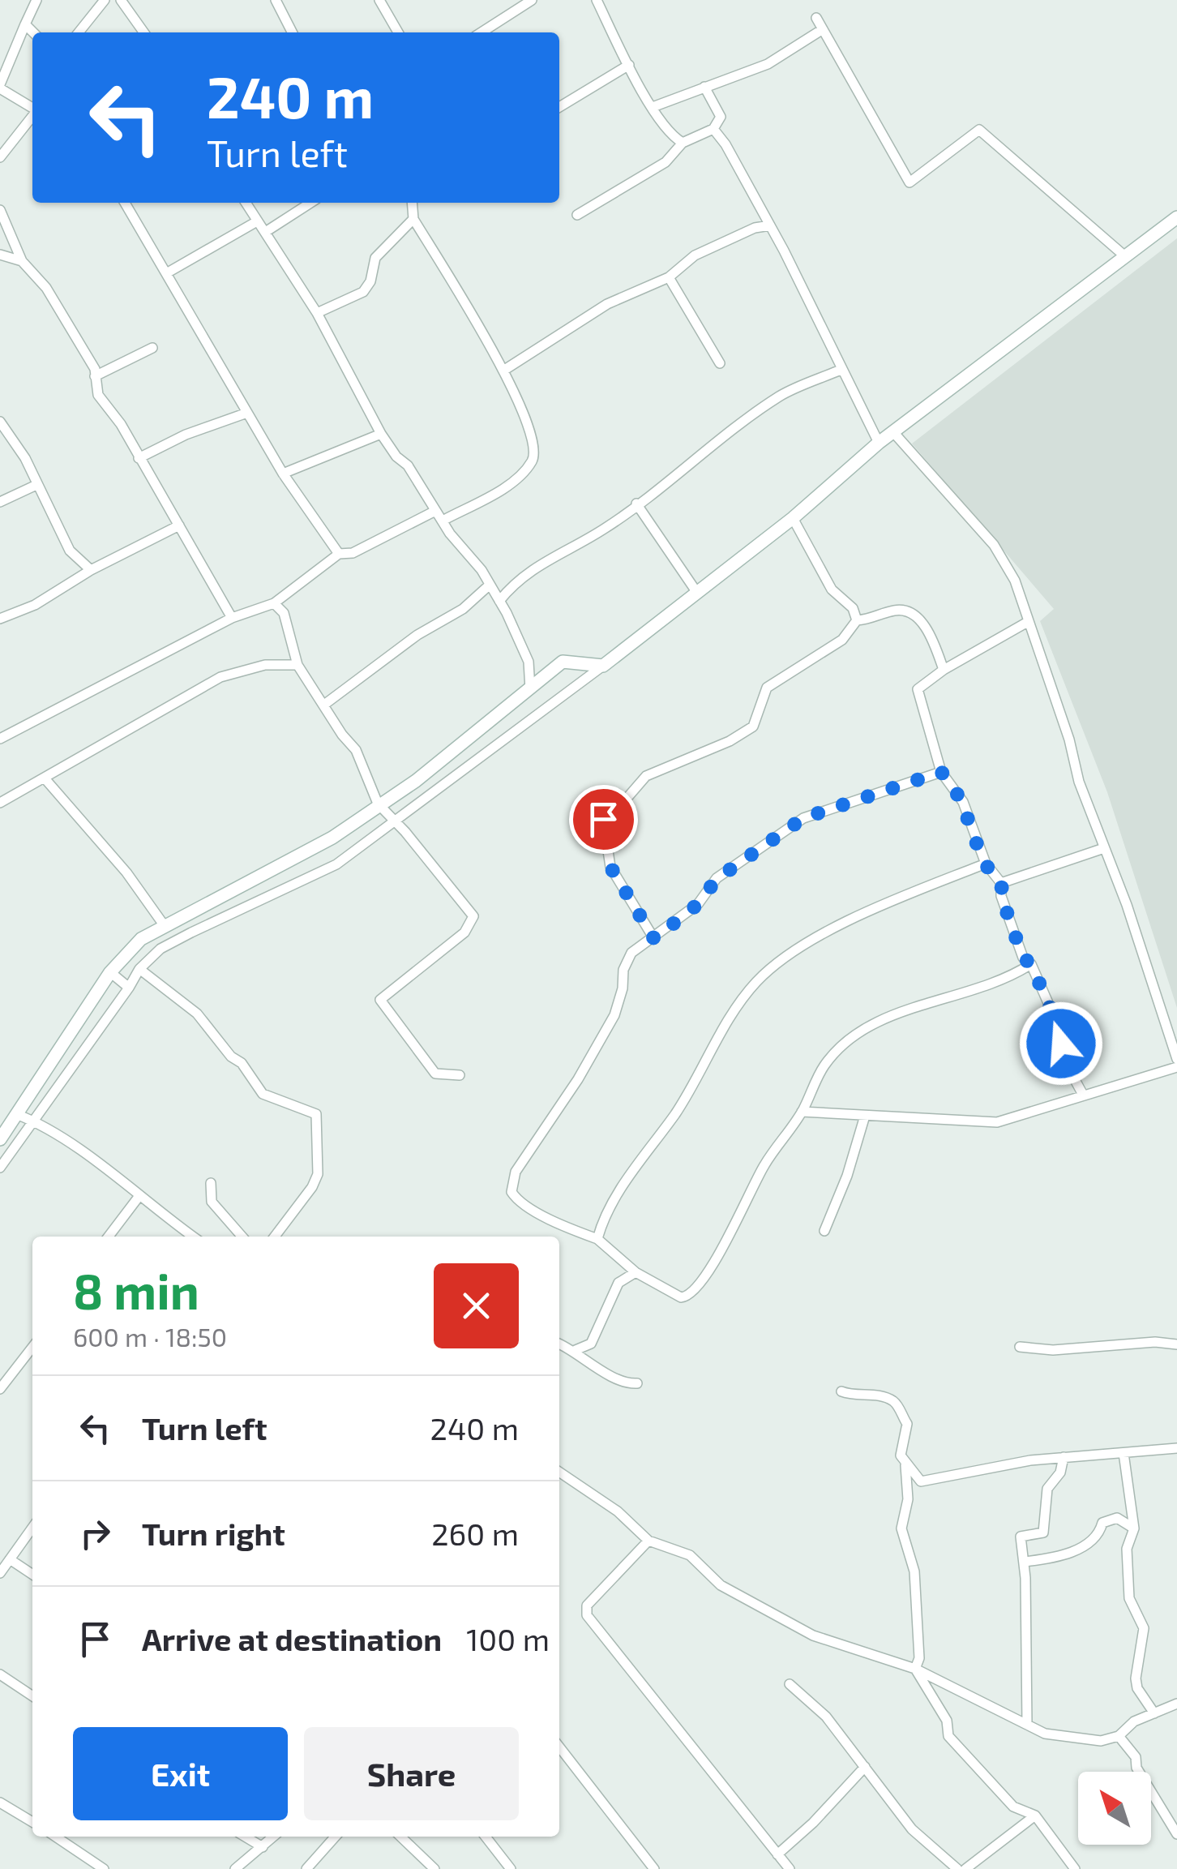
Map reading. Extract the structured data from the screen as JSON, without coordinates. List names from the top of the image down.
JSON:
{
  "north": "top left",
  "page": {
    "turn": ["240 m", "Turn left"],
    "heading": ["8 min", "600 m · 18:50"],
    "list": [
      {
        "name": "Turn left",
        "value": "240 m"
      },
      {
        "name": "Turn right",
        "value": "260 m"
      },
      {
        "name": "Arrive at destination",
        "value": "100 m"
      }
    ],
    "buttons": ["Exit", "Share"]
  }
}
